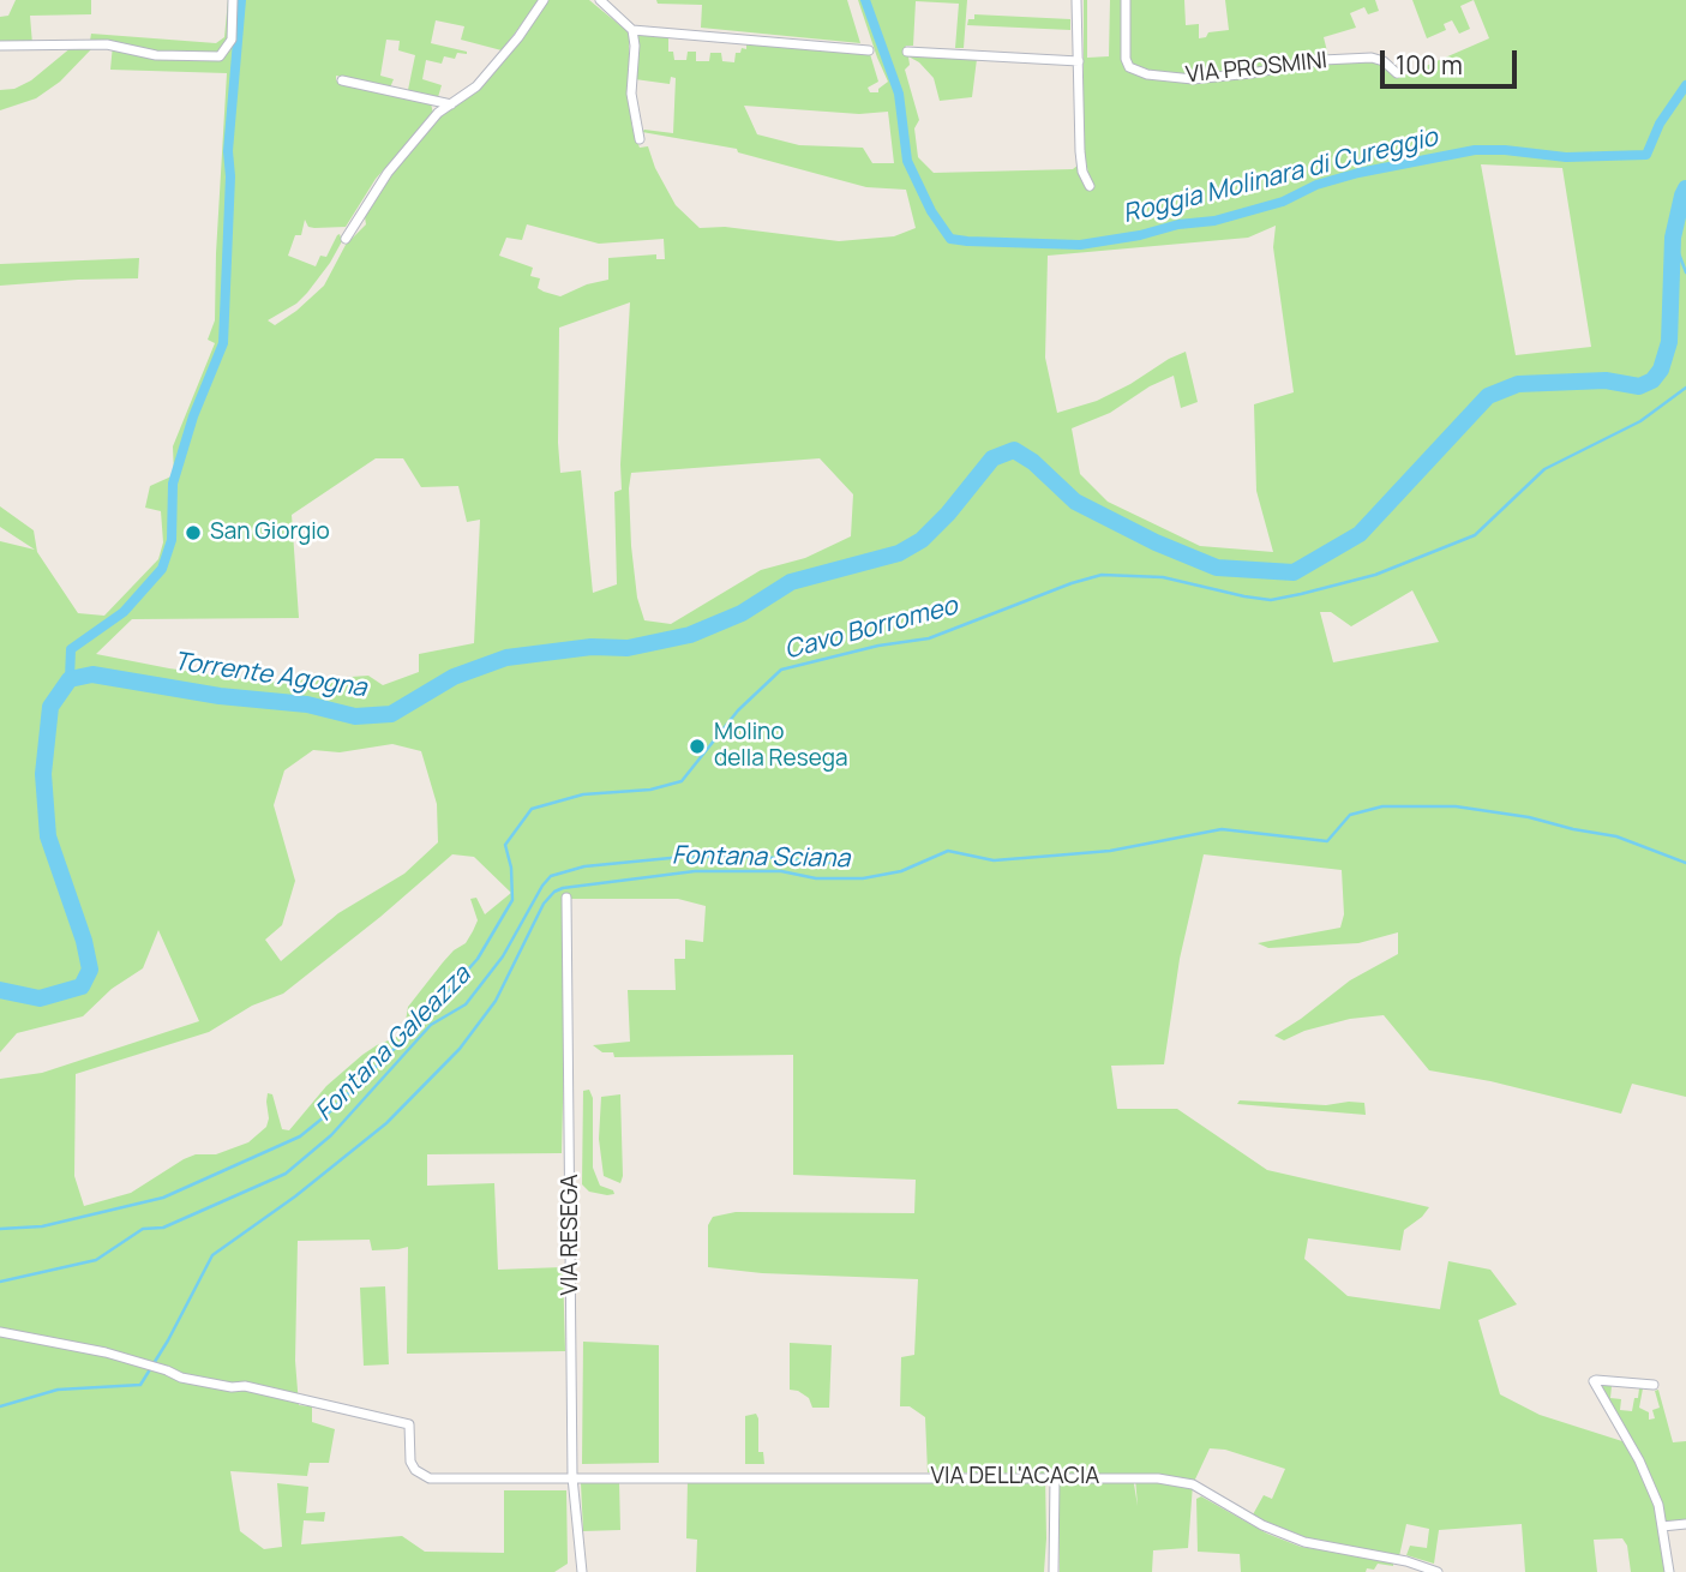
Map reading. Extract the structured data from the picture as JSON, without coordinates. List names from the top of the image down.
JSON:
{
  "streets": {
    "street": ["VIA PROSMINI", "VIA RESEGA", "VIA DELL'ACACIA"]
  },
  "crossings": [
    ["VIA RESEGA", "VIA DELL'ACACIA"]
  ],
  "water": [
    "Roggia Molinara di Cureggio",
    "Cavo Borromeo",
    "Torrente Agogna",
    "Fontana Sciana",
    "Fontana Galeazza"
  ],
  "places": ["San Giorgio", "Molino della Resega"],
  "scale_bar": "100 m"
}
